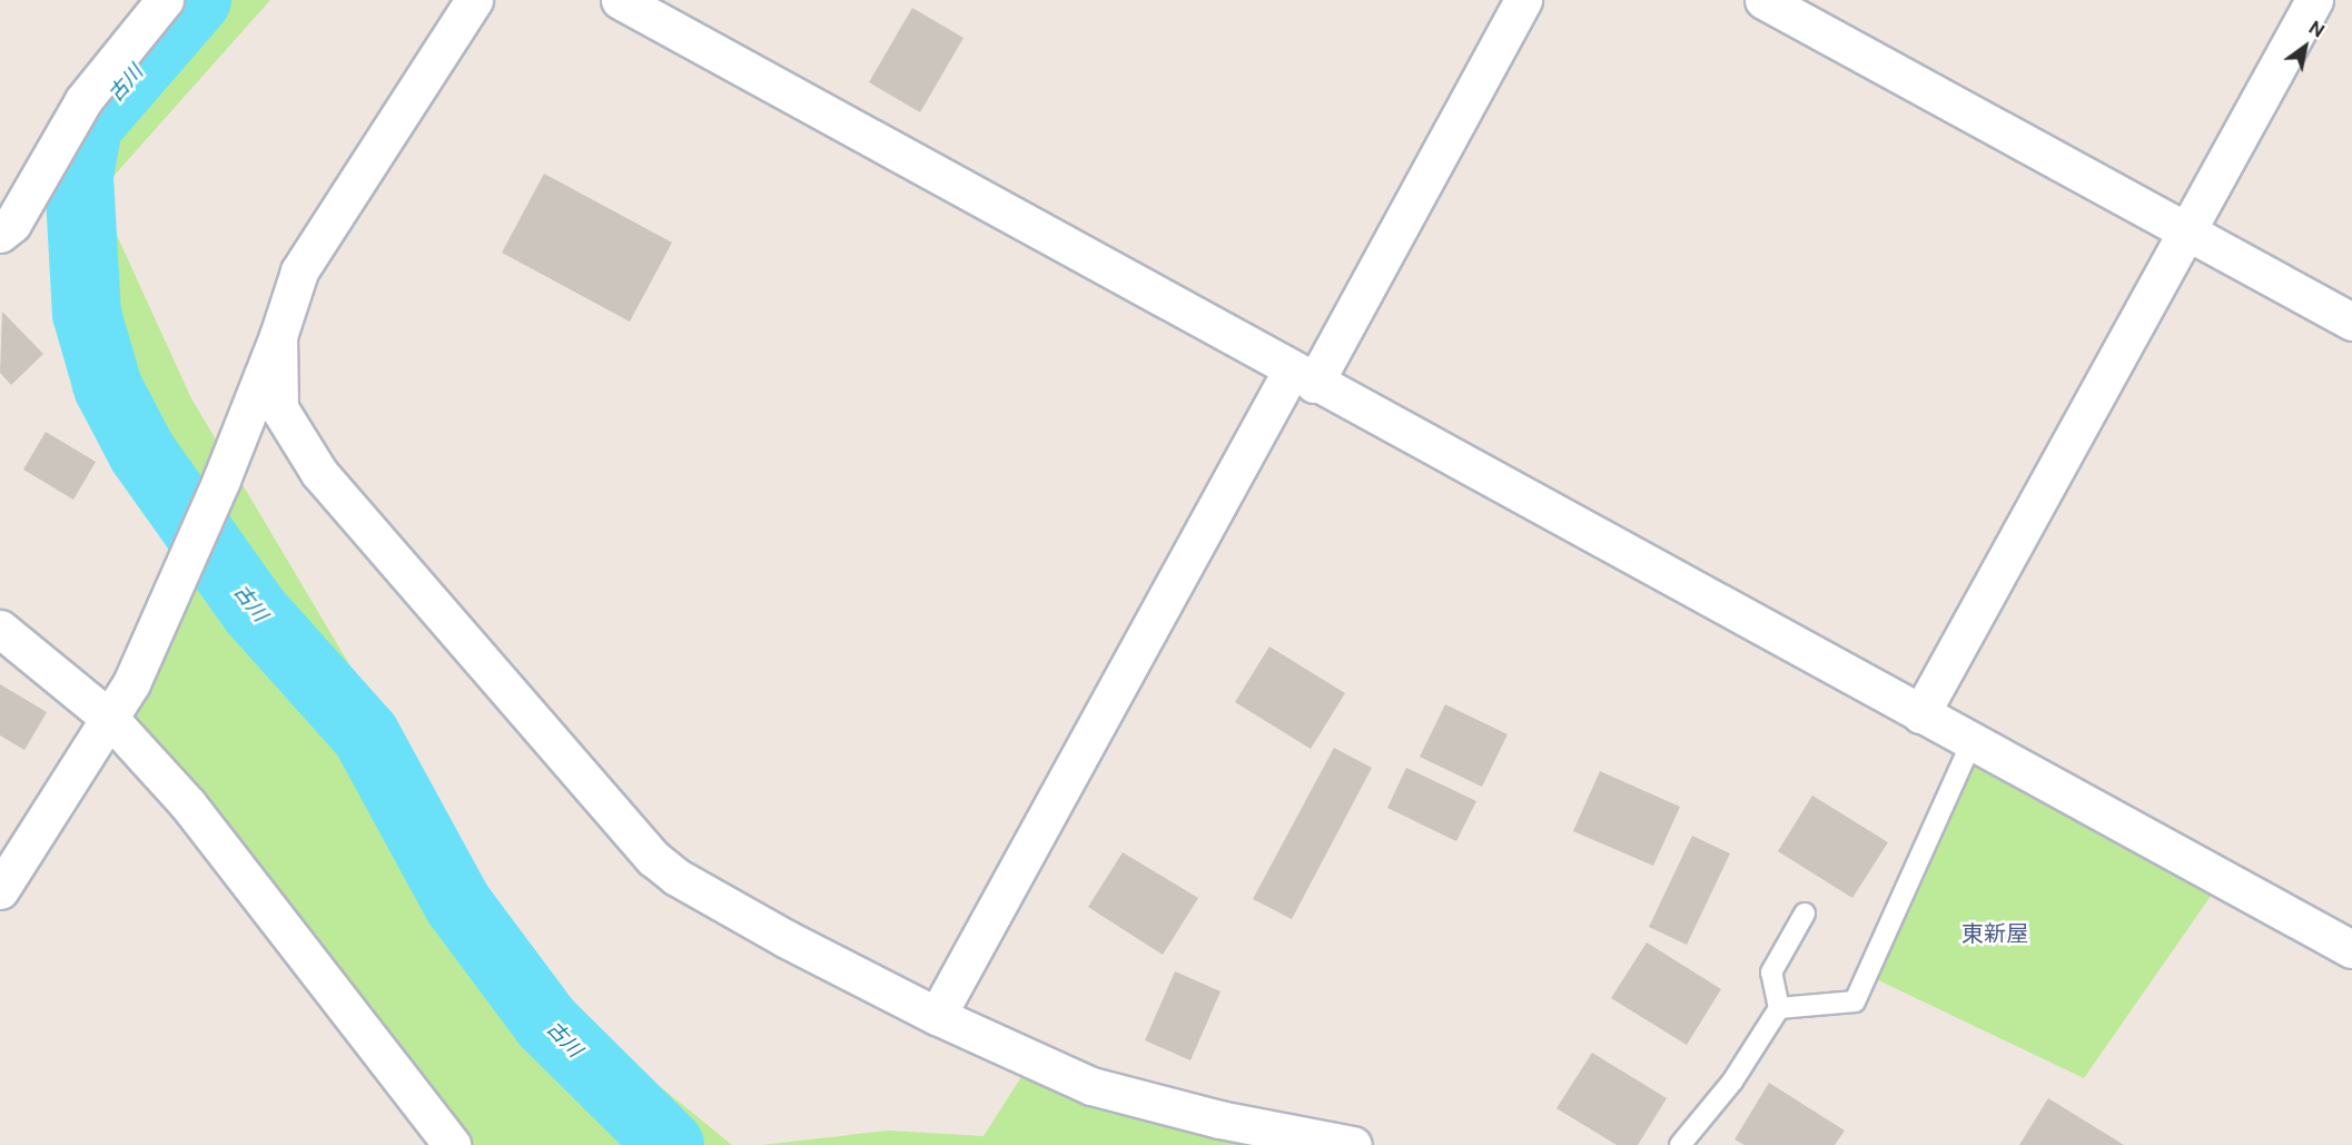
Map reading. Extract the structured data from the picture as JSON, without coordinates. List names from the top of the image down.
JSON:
{
  "districts": ["東新屋"],
  "water": ["古川"],
  "north": "top right"
}
